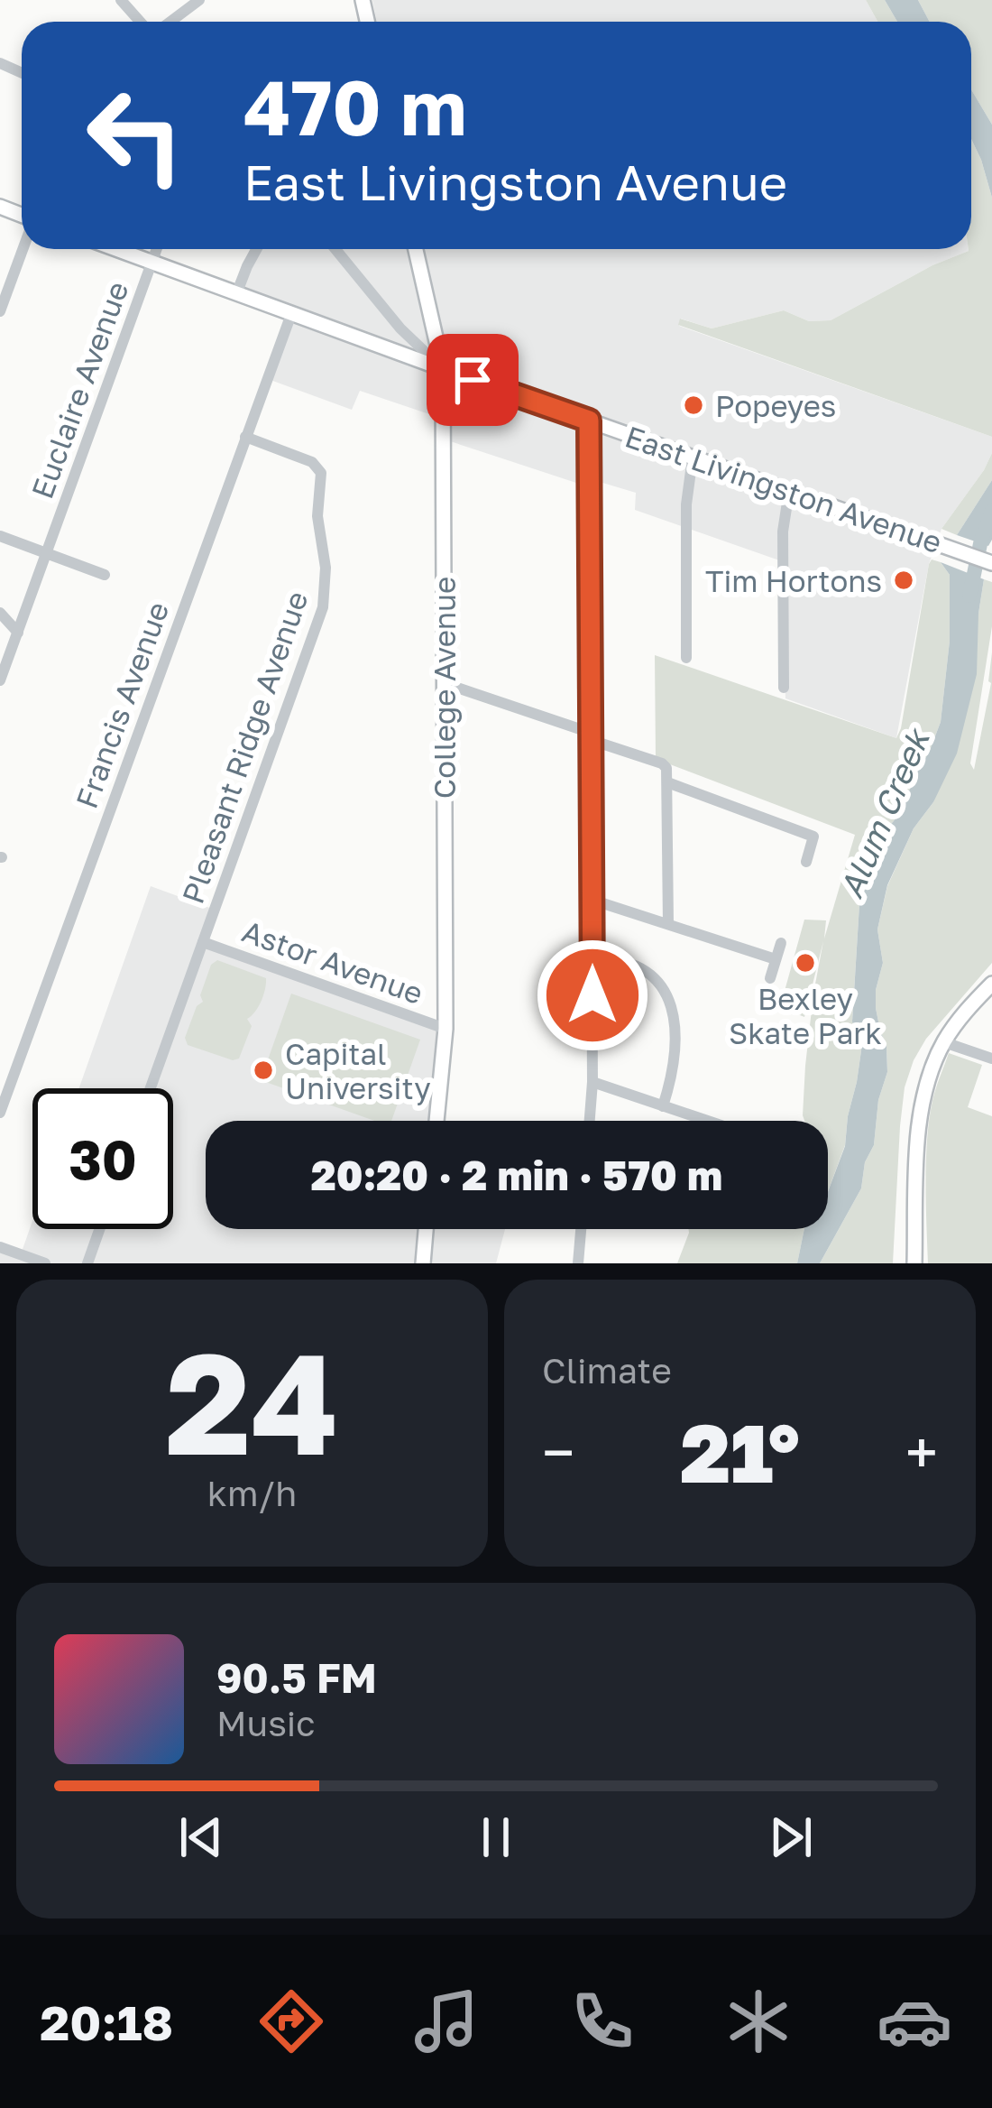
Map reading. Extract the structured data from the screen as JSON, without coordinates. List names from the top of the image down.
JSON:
{
  "streets": {
    "main road": ["East Livingston Avenue", "College Avenue"],
    "street": [
      "Euclaire Avenue",
      "Francis Avenue",
      "Pleasant Ridge Avenue",
      "Astor Avenue"
    ]
  },
  "crossings": [
    ["Euclaire Avenue", "East Livingston Avenue"],
    ["East Livingston Avenue", "College Avenue"],
    ["East Livingston Avenue", "Francis Avenue"],
    ["College Avenue", "Astor Avenue"],
    ["Francis Avenue", "Pleasant Ridge Avenue"],
    ["Pleasant Ridge Avenue", "Astor Avenue"]
  ],
  "water": ["Alum Creek"],
  "places": [
    "Popeyes",
    "Tim Hortons",
    "Bexley Skate Park",
    "Capital University"
  ],
  "page": {
    "turn": ["470 m", "East Livingston Avenue"],
    "limit": "30",
    "trip": "20:20 · 2 min · 570 m",
    "tile": [
      ["24", "km/h"],
      "Climate"
    ],
    "heat": ["−", "21°", "+"],
    "song": ["90.5 FM", "Music"],
    "tabs": "20:18"
  }
}
